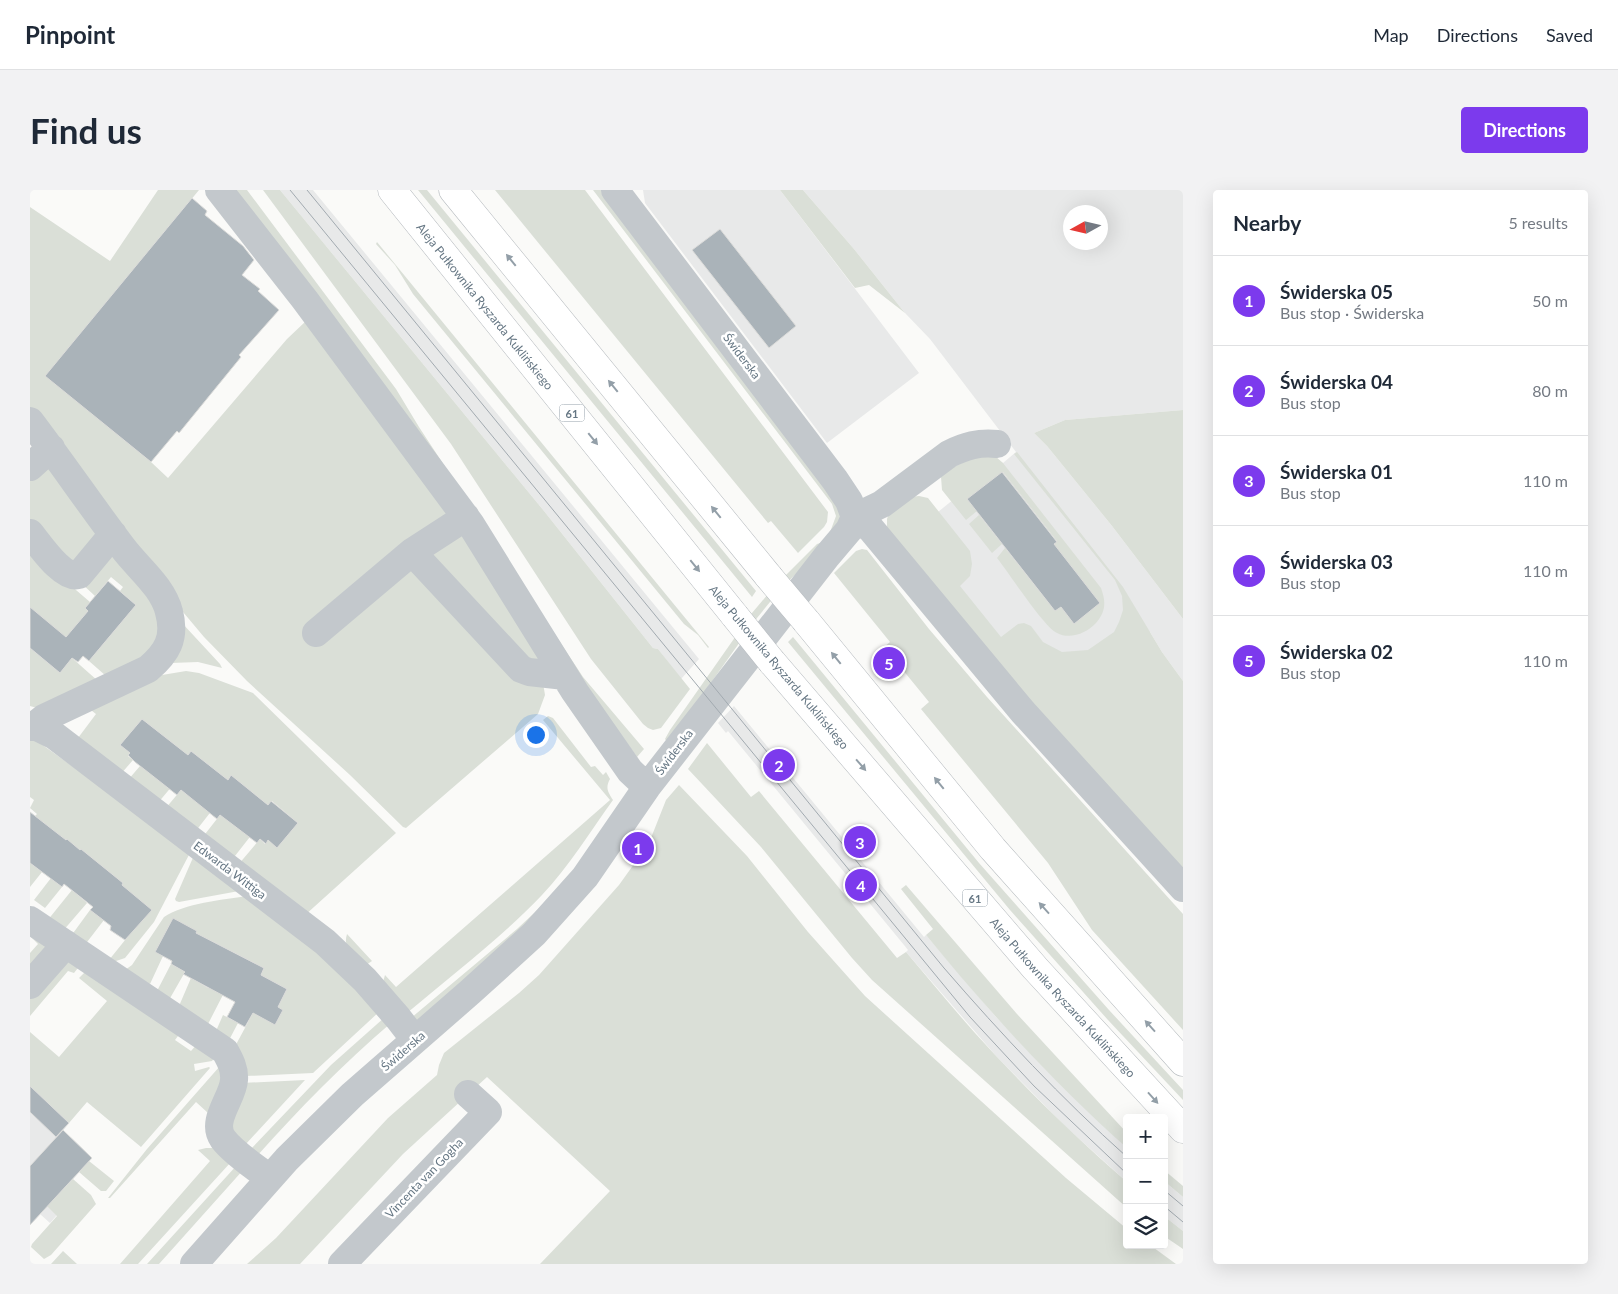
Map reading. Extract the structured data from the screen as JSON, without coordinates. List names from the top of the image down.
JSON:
{
  "streets": {
    "main road": ["Aleja Pułkownika Ryszarda Kuklińskiego", "61"],
    "street": ["Świderska", "Edwarda Wittiga", "Vincenta van Gogha"]
  },
  "crossings": [
    ["Świderska", "Edwarda Wittiga"]
  ],
  "north": "left",
  "page": {
    "header": "Pinpoint",
    "nav": ["Map", "Directions", "Saved"],
    "buttons": "Directions",
    "title": "Find us",
    "heading": ["Nearby", "5 results"],
    "list": [
      {
        "mark": "1",
        "name": "Świderska 05",
        "note": "Bus stop · Świderska",
        "value": "50 m"
      },
      {
        "mark": "2",
        "name": "Świderska 04",
        "note": "Bus stop",
        "value": "80 m"
      },
      {
        "mark": "3",
        "name": "Świderska 01",
        "note": "Bus stop",
        "value": "110 m"
      },
      {
        "mark": "4",
        "name": "Świderska 03",
        "note": "Bus stop",
        "value": "110 m"
      },
      {
        "mark": "5",
        "name": "Świderska 02",
        "note": "Bus stop",
        "value": "110 m"
      }
    ],
    "pins": [
      "5",
      "2",
      "3",
      "1",
      "4"
    ],
    "map_buttons": ["+", "−"]
  }
}
